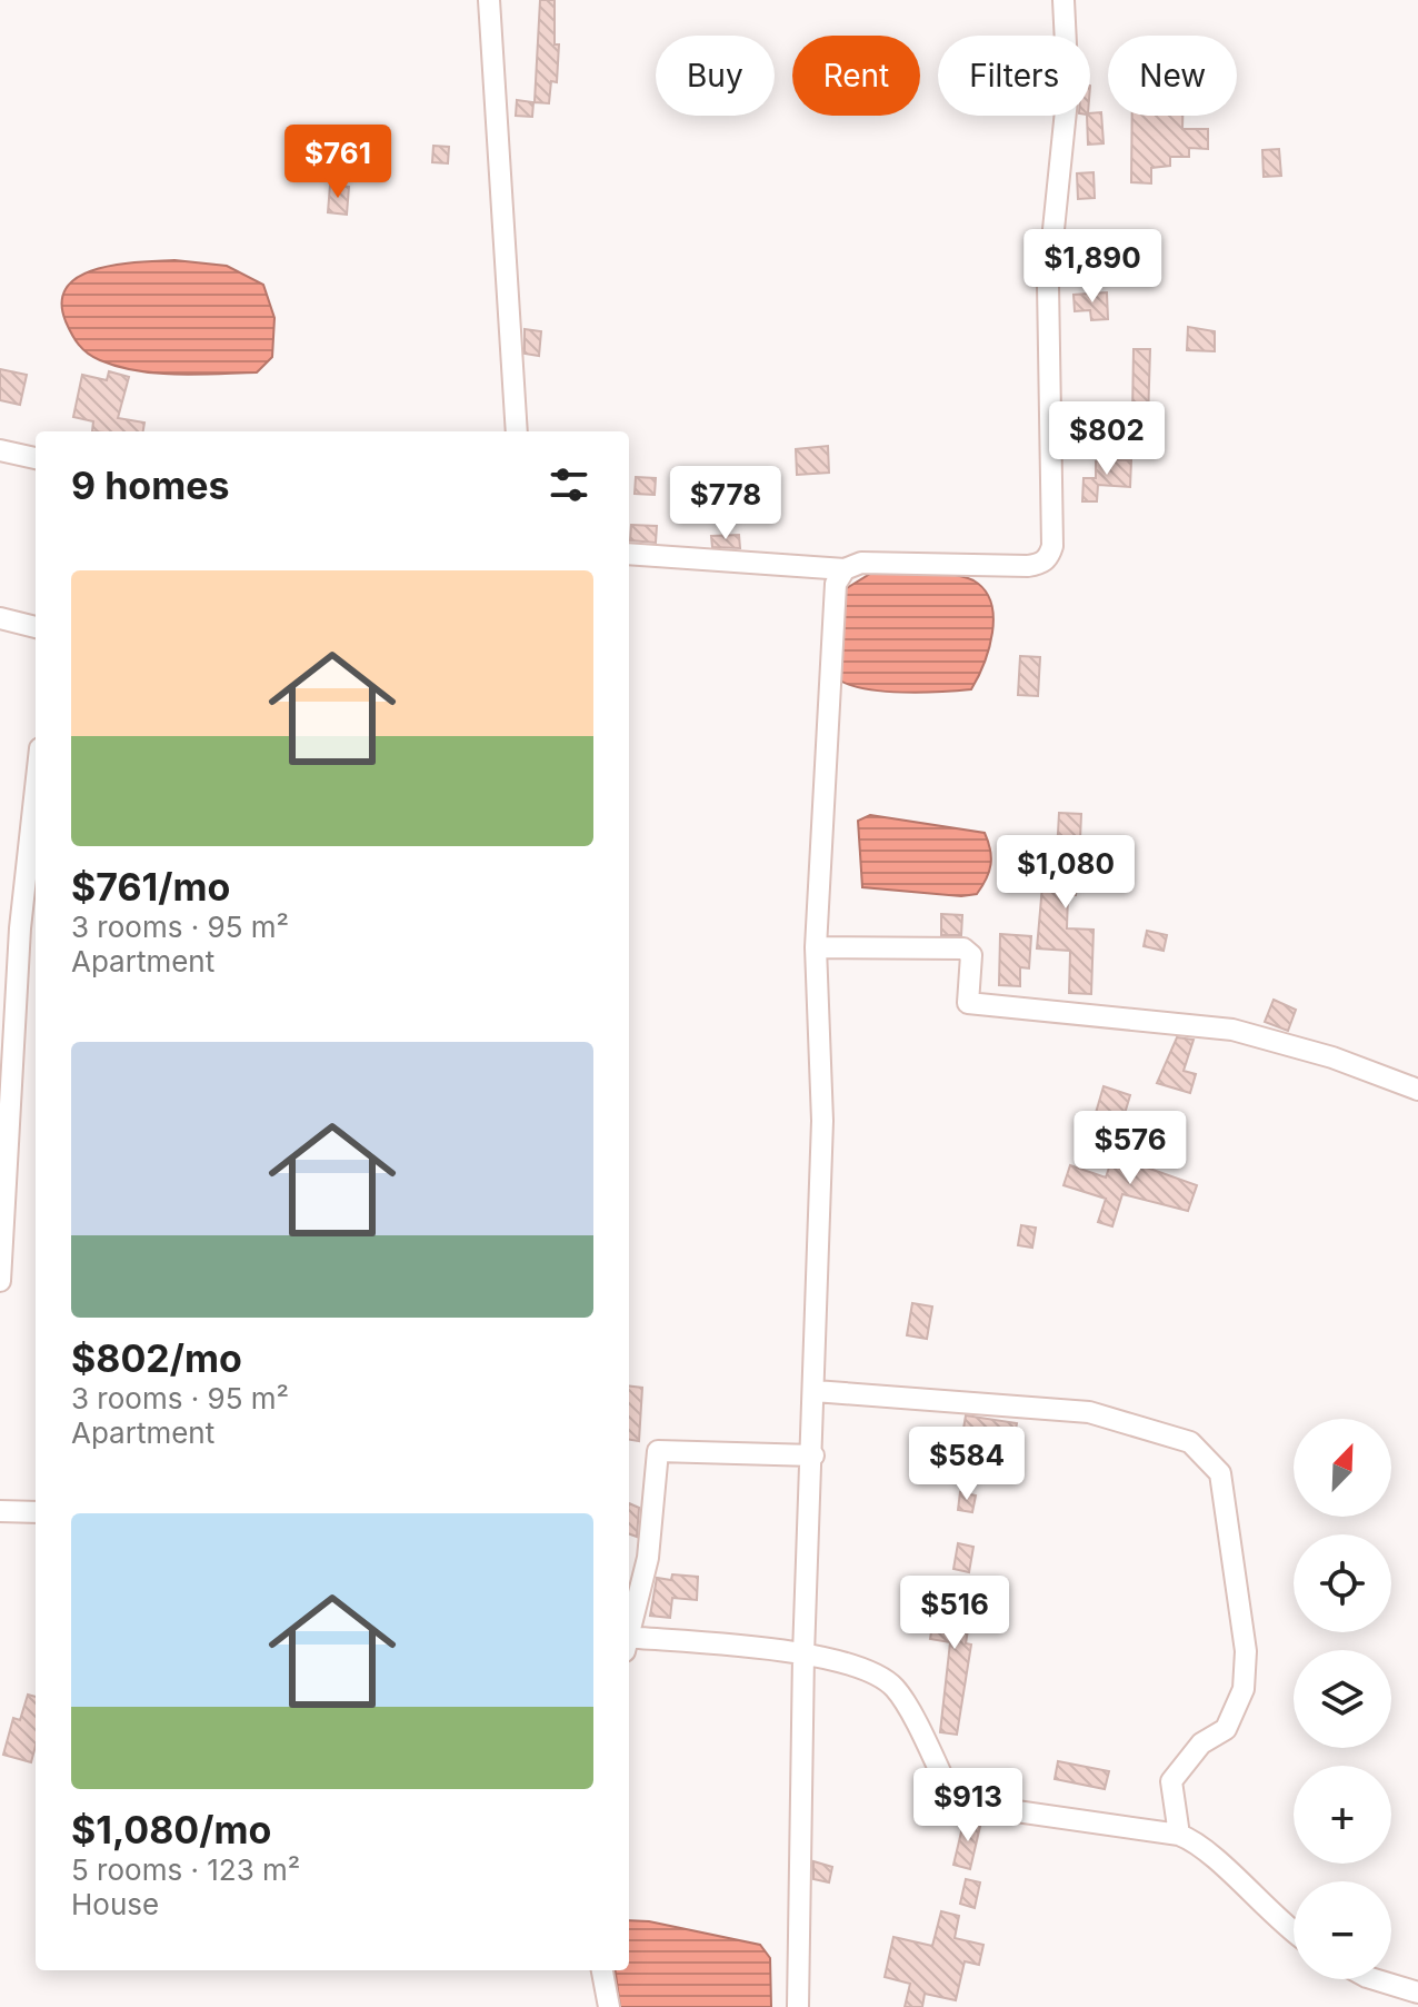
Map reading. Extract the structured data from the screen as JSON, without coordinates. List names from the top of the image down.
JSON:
{
  "north": "top right",
  "page": {
    "chip": [
      "Buy",
      "Rent",
      "Filters",
      "New"
    ],
    "price": [
      "$761",
      "$1,890",
      "$802",
      "$778",
      "$1,080",
      "$576",
      "$584",
      "$516",
      "$913"
    ],
    "heading": "9 homes",
    "list": [
      {
        "name": "$761/mo",
        "note": "3 rooms · 95 m² · Apartment"
      },
      {
        "name": "$802/mo",
        "note": "3 rooms · 95 m² · Apartment"
      },
      {
        "name": "$1,080/mo",
        "note": "5 rooms · 123 m² · House"
      }
    ],
    "map_buttons": ["+", "−"]
  }
}
